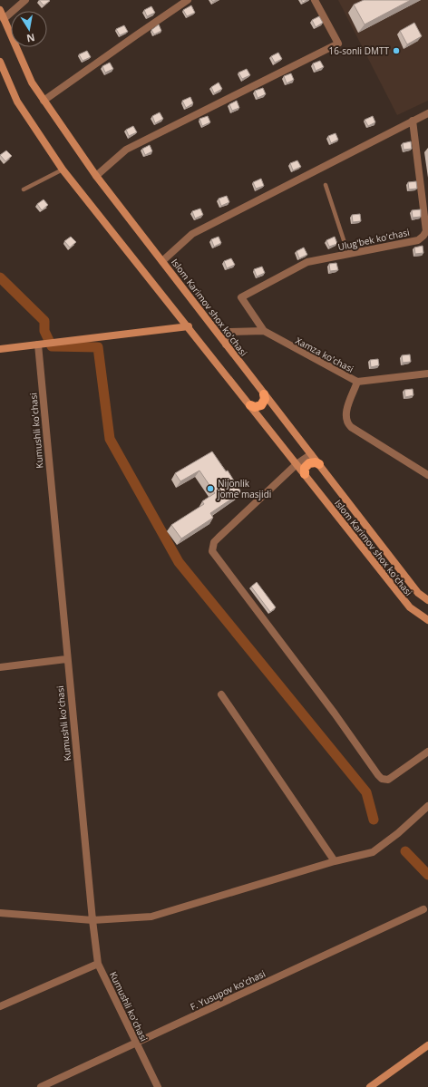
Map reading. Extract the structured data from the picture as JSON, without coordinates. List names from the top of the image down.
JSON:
{
  "streets": {
    "main road": ["Islom Karimov shox ko'chasi"],
    "street": [
      "Ulug'bek ko'chasi",
      "Xamza ko'chasi",
      "Kumushli ko'chasi",
      "F. Yusupov ko'chasi"
    ]
  },
  "crossings": [
    ["Ulug'bek ko'chasi", "Xamza ko'chasi"],
    ["Kumushli ko'chasi", "F. Yusupov ko'chasi"]
  ],
  "places": ["16-sonli DMTT", "Nijonlik jome masjidi"],
  "north": "bottom"
}
